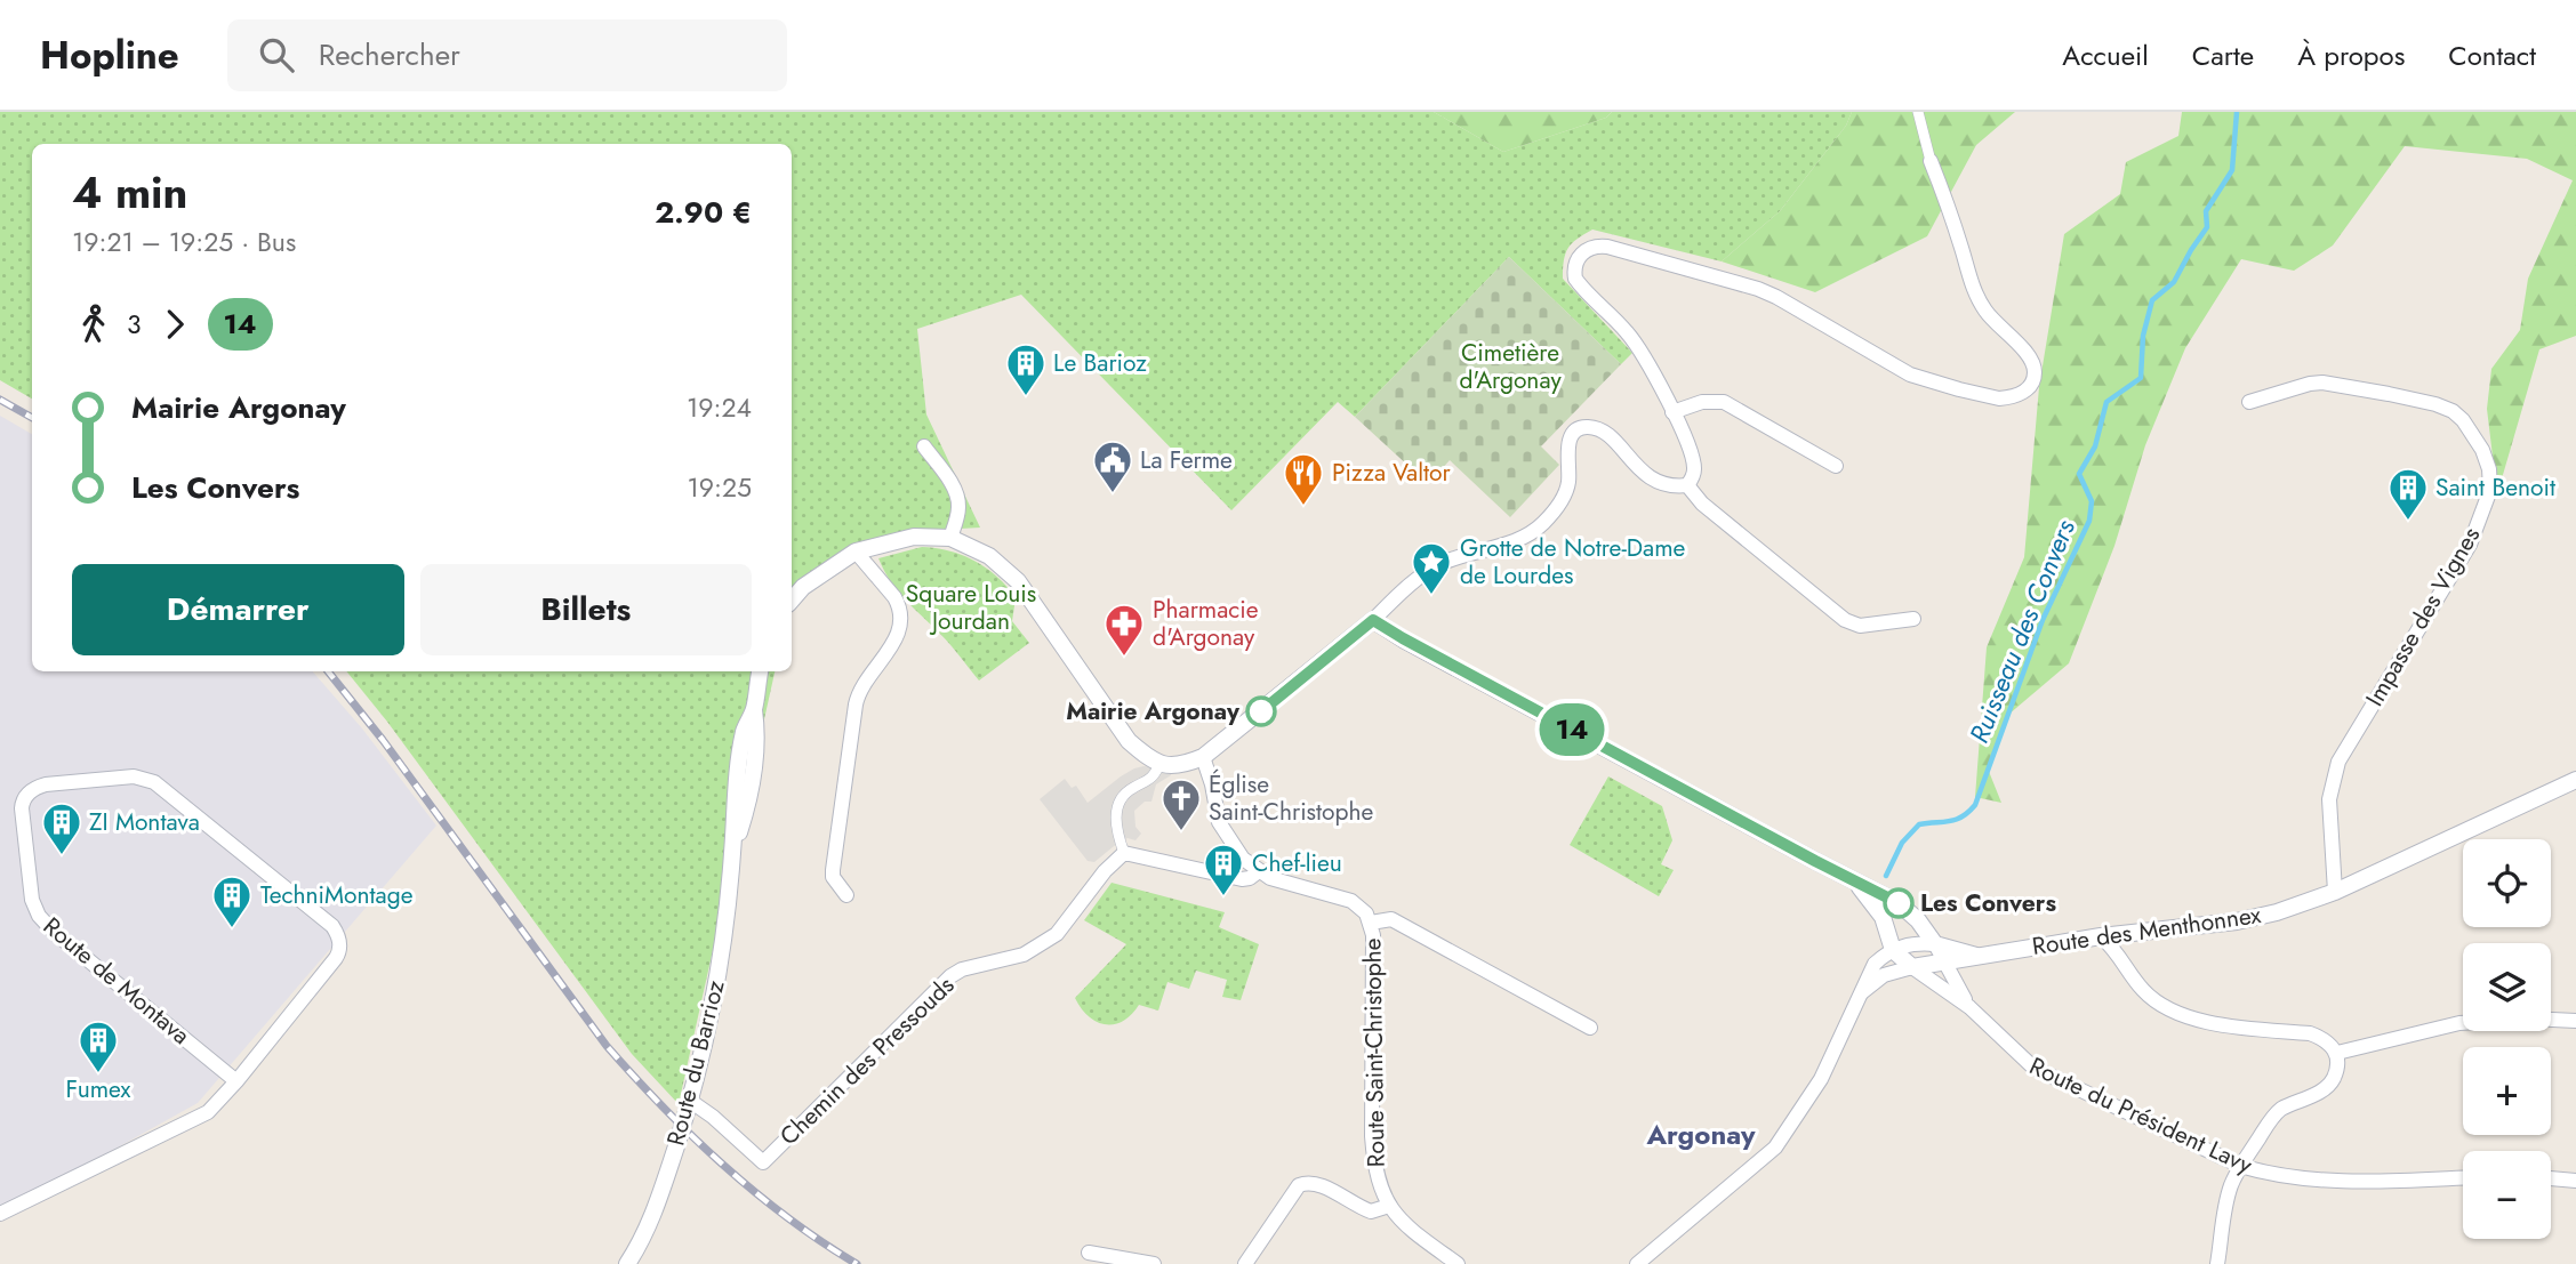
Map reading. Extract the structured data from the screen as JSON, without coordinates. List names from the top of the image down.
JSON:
{
  "streets": {
    "street": [
      "Impasse des Vignes",
      "Route des Menthonnex",
      "Route de Montava",
      "Route Saint-Christophe",
      "Chemin des Pressouds",
      "Route du Barrioz",
      "Route du Président Lavy"
    ]
  },
  "crossings": [
    ["Impasse des Vignes", "Route des Menthonnex"],
    ["Route des Menthonnex", "Route du Président Lavy"],
    ["Chemin des Pressouds", "Route du Barrioz"]
  ],
  "districts": ["Argonay"],
  "water": ["Ruisseau des Convers"],
  "parks": ["Cimetière d'Argonay", "Square Louis Jourdan"],
  "places": {
    "building": [
      "Le Barioz",
      "Saint Benoit",
      "ZI Montava",
      "Chef-lieu",
      "TechniMontage",
      "Fumex"
    ],
    "public building": ["La Ferme"],
    "restaurant": ["Pizza Valtor"],
    "place": ["Grotte de Notre-Dame de Lourdes"],
    "pharmacy": ["Pharmacie d'Argonay"],
    "other": ["Mairie Argonay", "Les Convers"],
    "church": ["Église Saint-Christophe"]
  },
  "lines": ["bus line 14"],
  "page": {
    "header": "Hopline",
    "search": "Rechercher",
    "nav": [
      "Accueil",
      "Carte",
      "À propos",
      "Contact"
    ],
    "on_map": "14",
    "heading": ["4 min", "19:21 – 19:25 · Bus", "2.90 €"],
    "legs": ["3", "14"],
    "list": [
      {
        "name": "Mairie Argonay",
        "value": "19:24"
      },
      {
        "name": "Les Convers",
        "value": "19:25"
      }
    ],
    "buttons": ["Démarrer", "Billets"],
    "map_buttons": ["+", "−"]
  }
}
